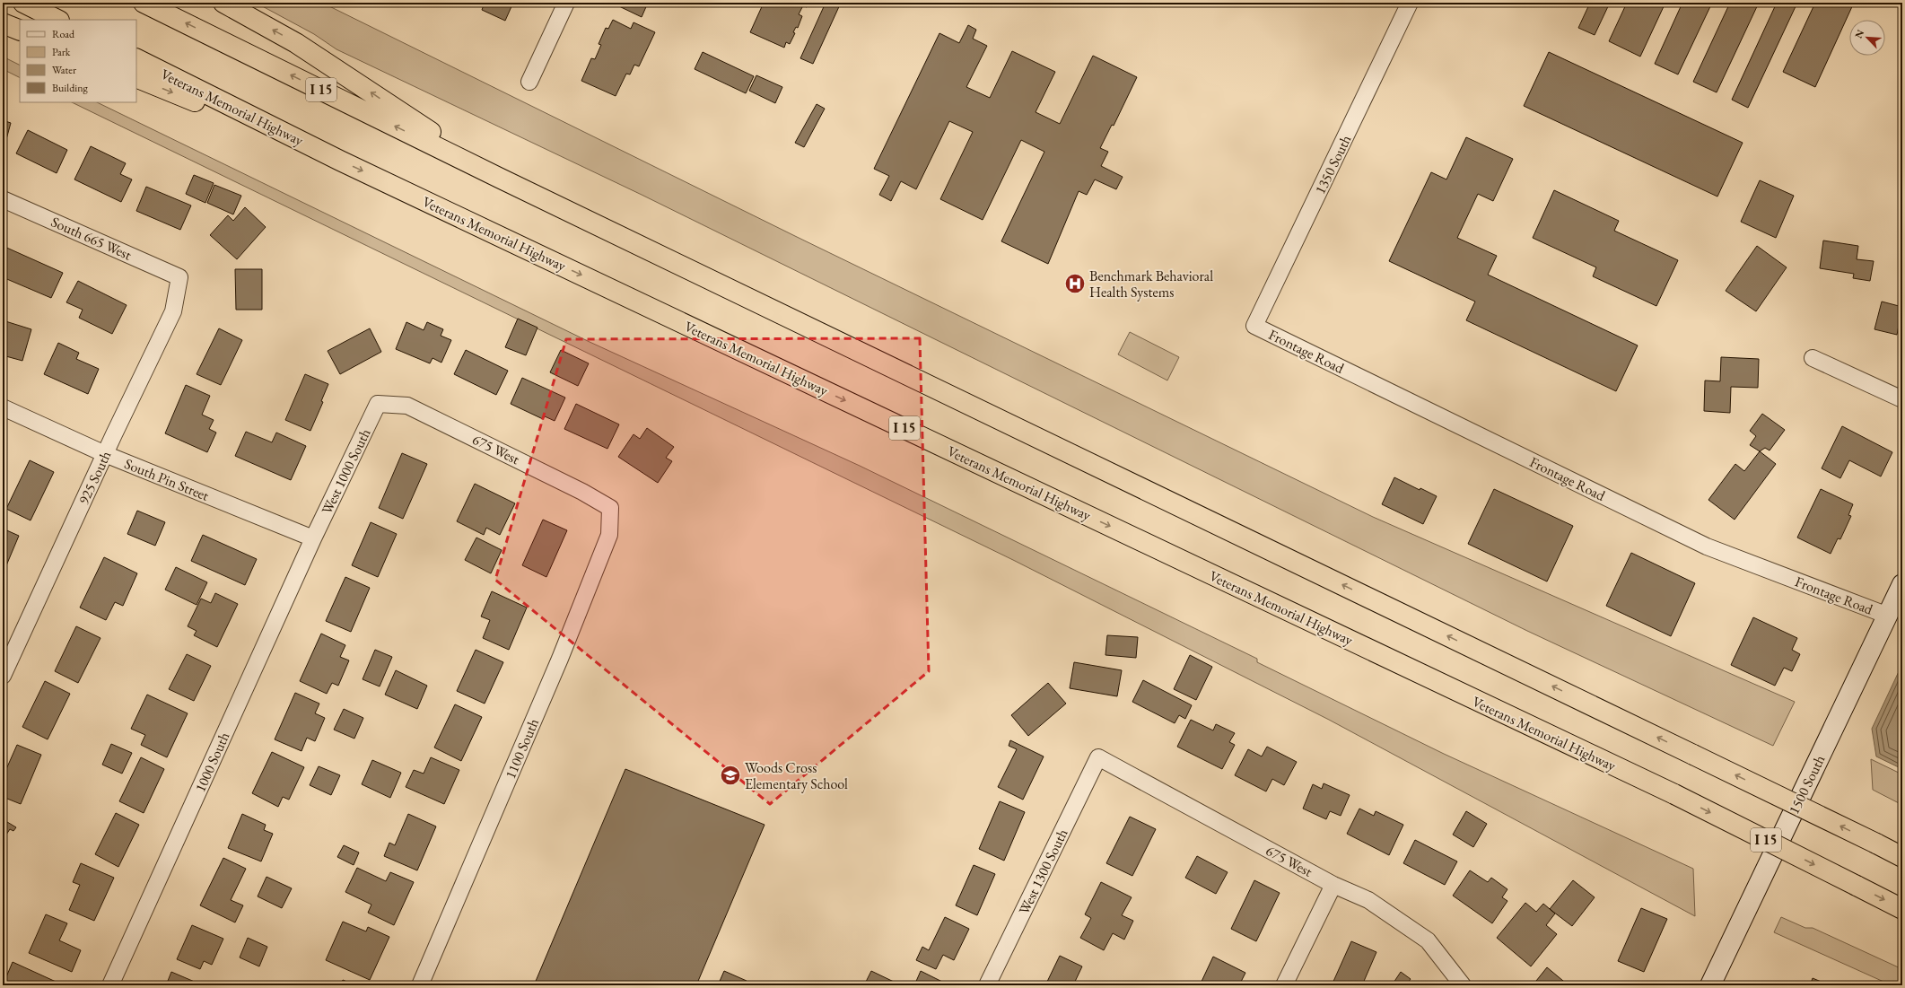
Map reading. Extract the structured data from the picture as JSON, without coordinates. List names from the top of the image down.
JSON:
{
  "streets": {
    "highway": ["I 15", "Veterans Memorial Highway"],
    "street": [
      "1350 South",
      "South 665 West",
      "Frontage Road",
      "675 West",
      "West 1000 South",
      "925 South",
      "South Pin Street",
      "1100 South",
      "1000 South",
      "1500 South",
      "West 1300 South"
    ]
  },
  "crossings": [
    ["1350 South", "Frontage Road"],
    ["South 665 West", "925 South"],
    ["Frontage Road", "1500 South"],
    ["675 West", "West 1000 South"],
    ["675 West", "1100 South"],
    ["675 West", "West 1300 South"],
    ["West 1000 South", "South Pin Street"],
    ["West 1000 South", "1000 South"],
    ["925 South", "South Pin Street"],
    ["South Pin Street", "1000 South"]
  ],
  "places": {
    "hospital": ["Benchmark Behavioral Health Systems"],
    "school or university": ["Woods Cross Elementary School"]
  },
  "legend": [
    "Road",
    "Park",
    "Water",
    "Building"
  ],
  "north": "top left"
}
